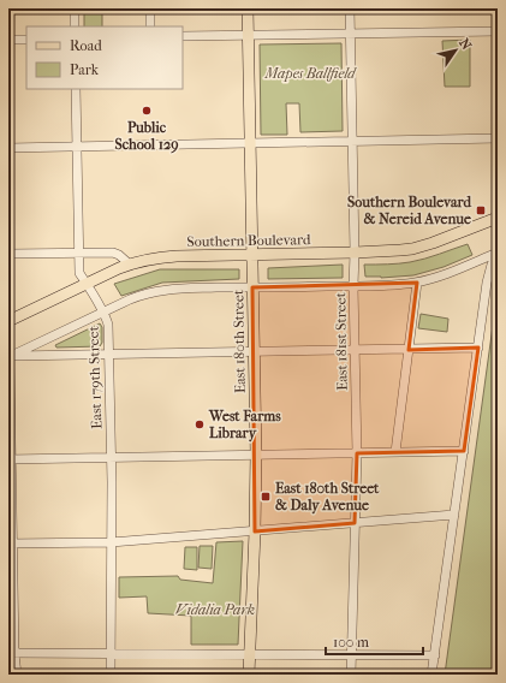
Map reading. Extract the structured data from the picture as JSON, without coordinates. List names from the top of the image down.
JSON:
{
  "streets": {
    "main road": ["Southern Boulevard", "East 180th Street"],
    "street": ["East 181st Street", "East 179th Street"]
  },
  "crossings": [
    ["Southern Boulevard", "East 180th Street"],
    ["Southern Boulevard", "East 181st Street"],
    ["Southern Boulevard", "East 179th Street"]
  ],
  "parks": ["Mapes Ballfield", "Vidalia Park"],
  "places": {
    "other": ["Public School 129", "West Farms Library"],
    "transit": ["Southern Boulevard & Nereid Avenue", "East 180th Street & Daly Avenue"]
  },
  "legend": ["Road", "Park"],
  "scale_bar": "100 m",
  "north": "top right"
}
